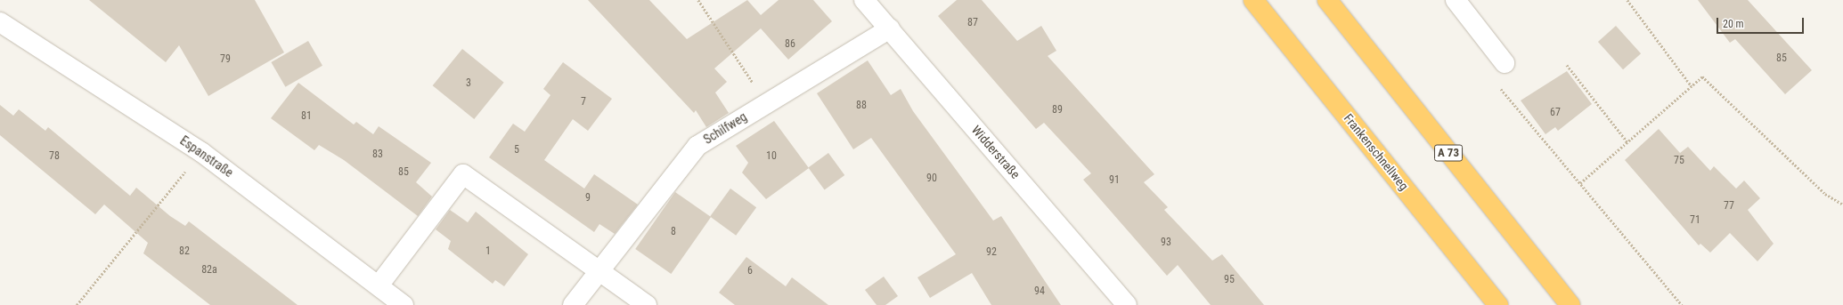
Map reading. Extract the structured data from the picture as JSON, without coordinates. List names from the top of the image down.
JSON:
{
  "streets": {
    "highway": ["Frankenschnellweg", "A 73"],
    "street": ["Schilfweg", "Widderstraße", "Espanstraße"]
  },
  "crossings": [
    ["Schilfweg", "Widderstraße"]
  ],
  "house_numbers": [
    "87",
    "86",
    "85",
    "79",
    "3",
    "7",
    "88",
    "89",
    "67",
    "81",
    "5",
    "83",
    "78",
    "10",
    "75",
    "85",
    "90",
    "91",
    "9",
    "77",
    "71",
    "8",
    "93",
    "82",
    "1",
    "92",
    "82a",
    "6",
    "95",
    "94"
  ],
  "scale_bar": "20 m"
}
